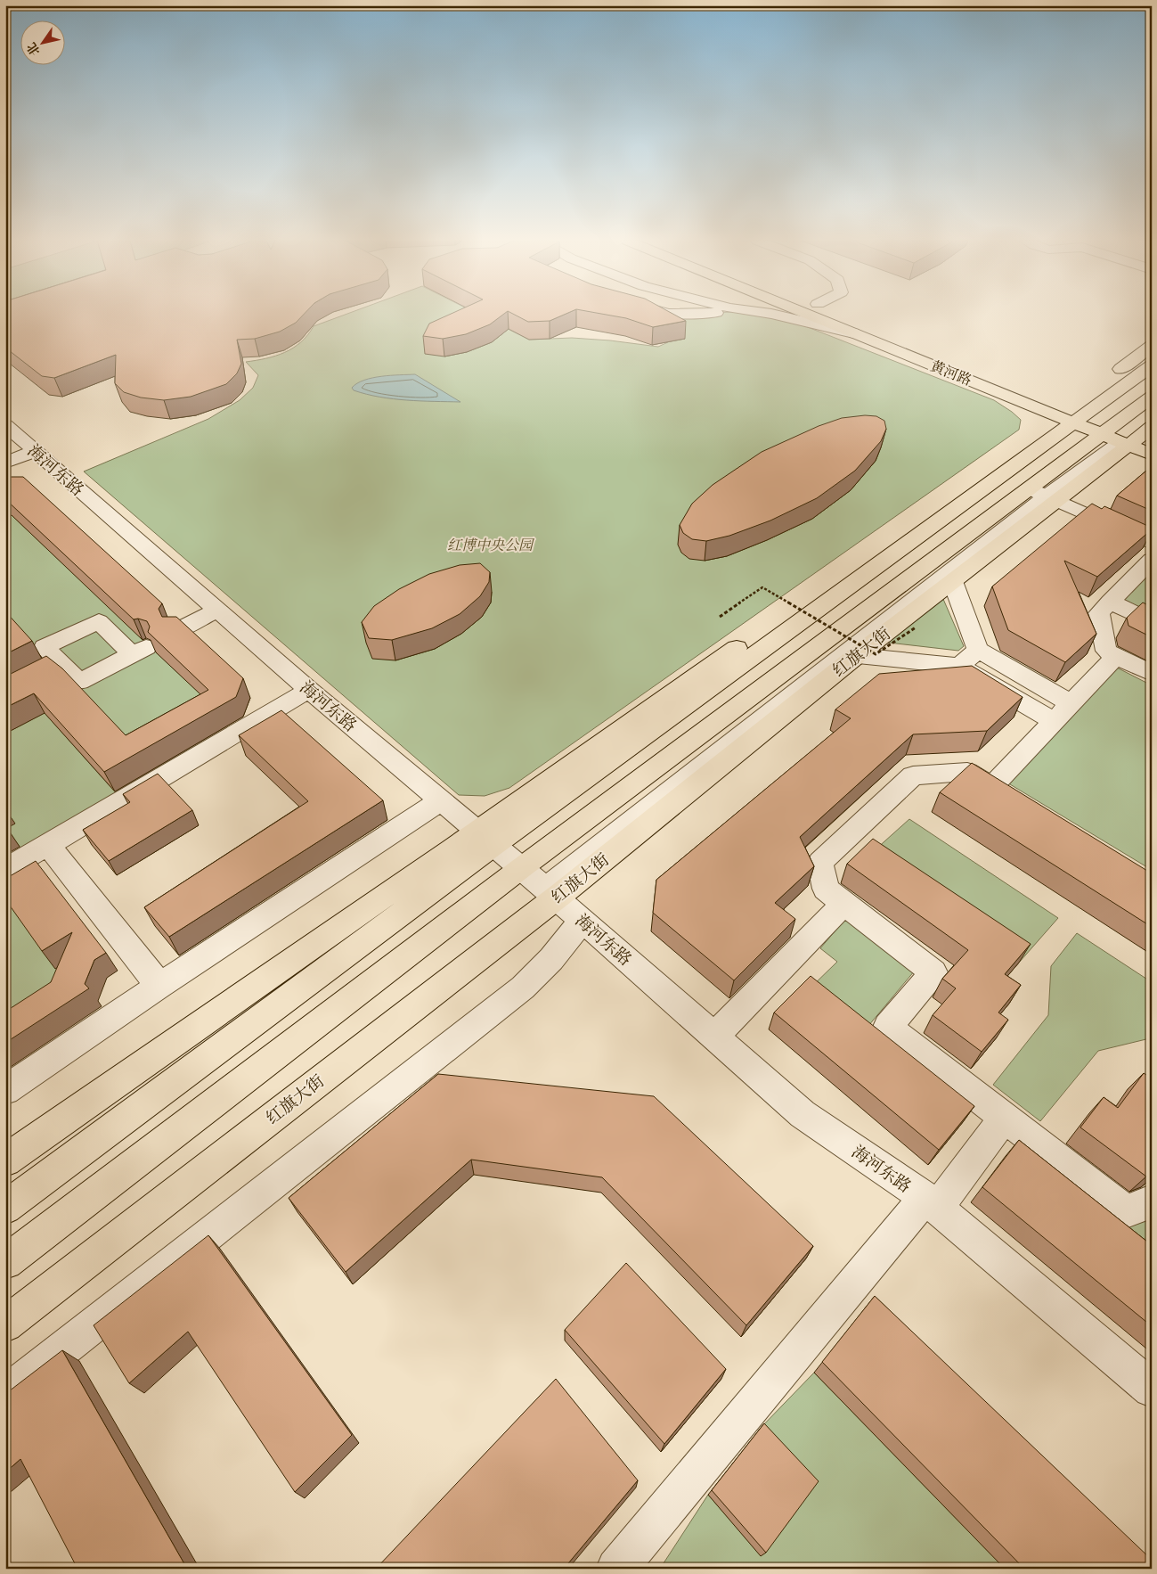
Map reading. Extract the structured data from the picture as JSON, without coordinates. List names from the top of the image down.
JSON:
{
  "streets": {
    "main road": ["黄河路", "红旗大街"],
    "street": ["海河东路"]
  },
  "crossings": [
    ["黄河路", "红旗大街"],
    ["海河东路", "红旗大街"]
  ],
  "parks": ["红博中央公园"],
  "north": "bottom left"
}
